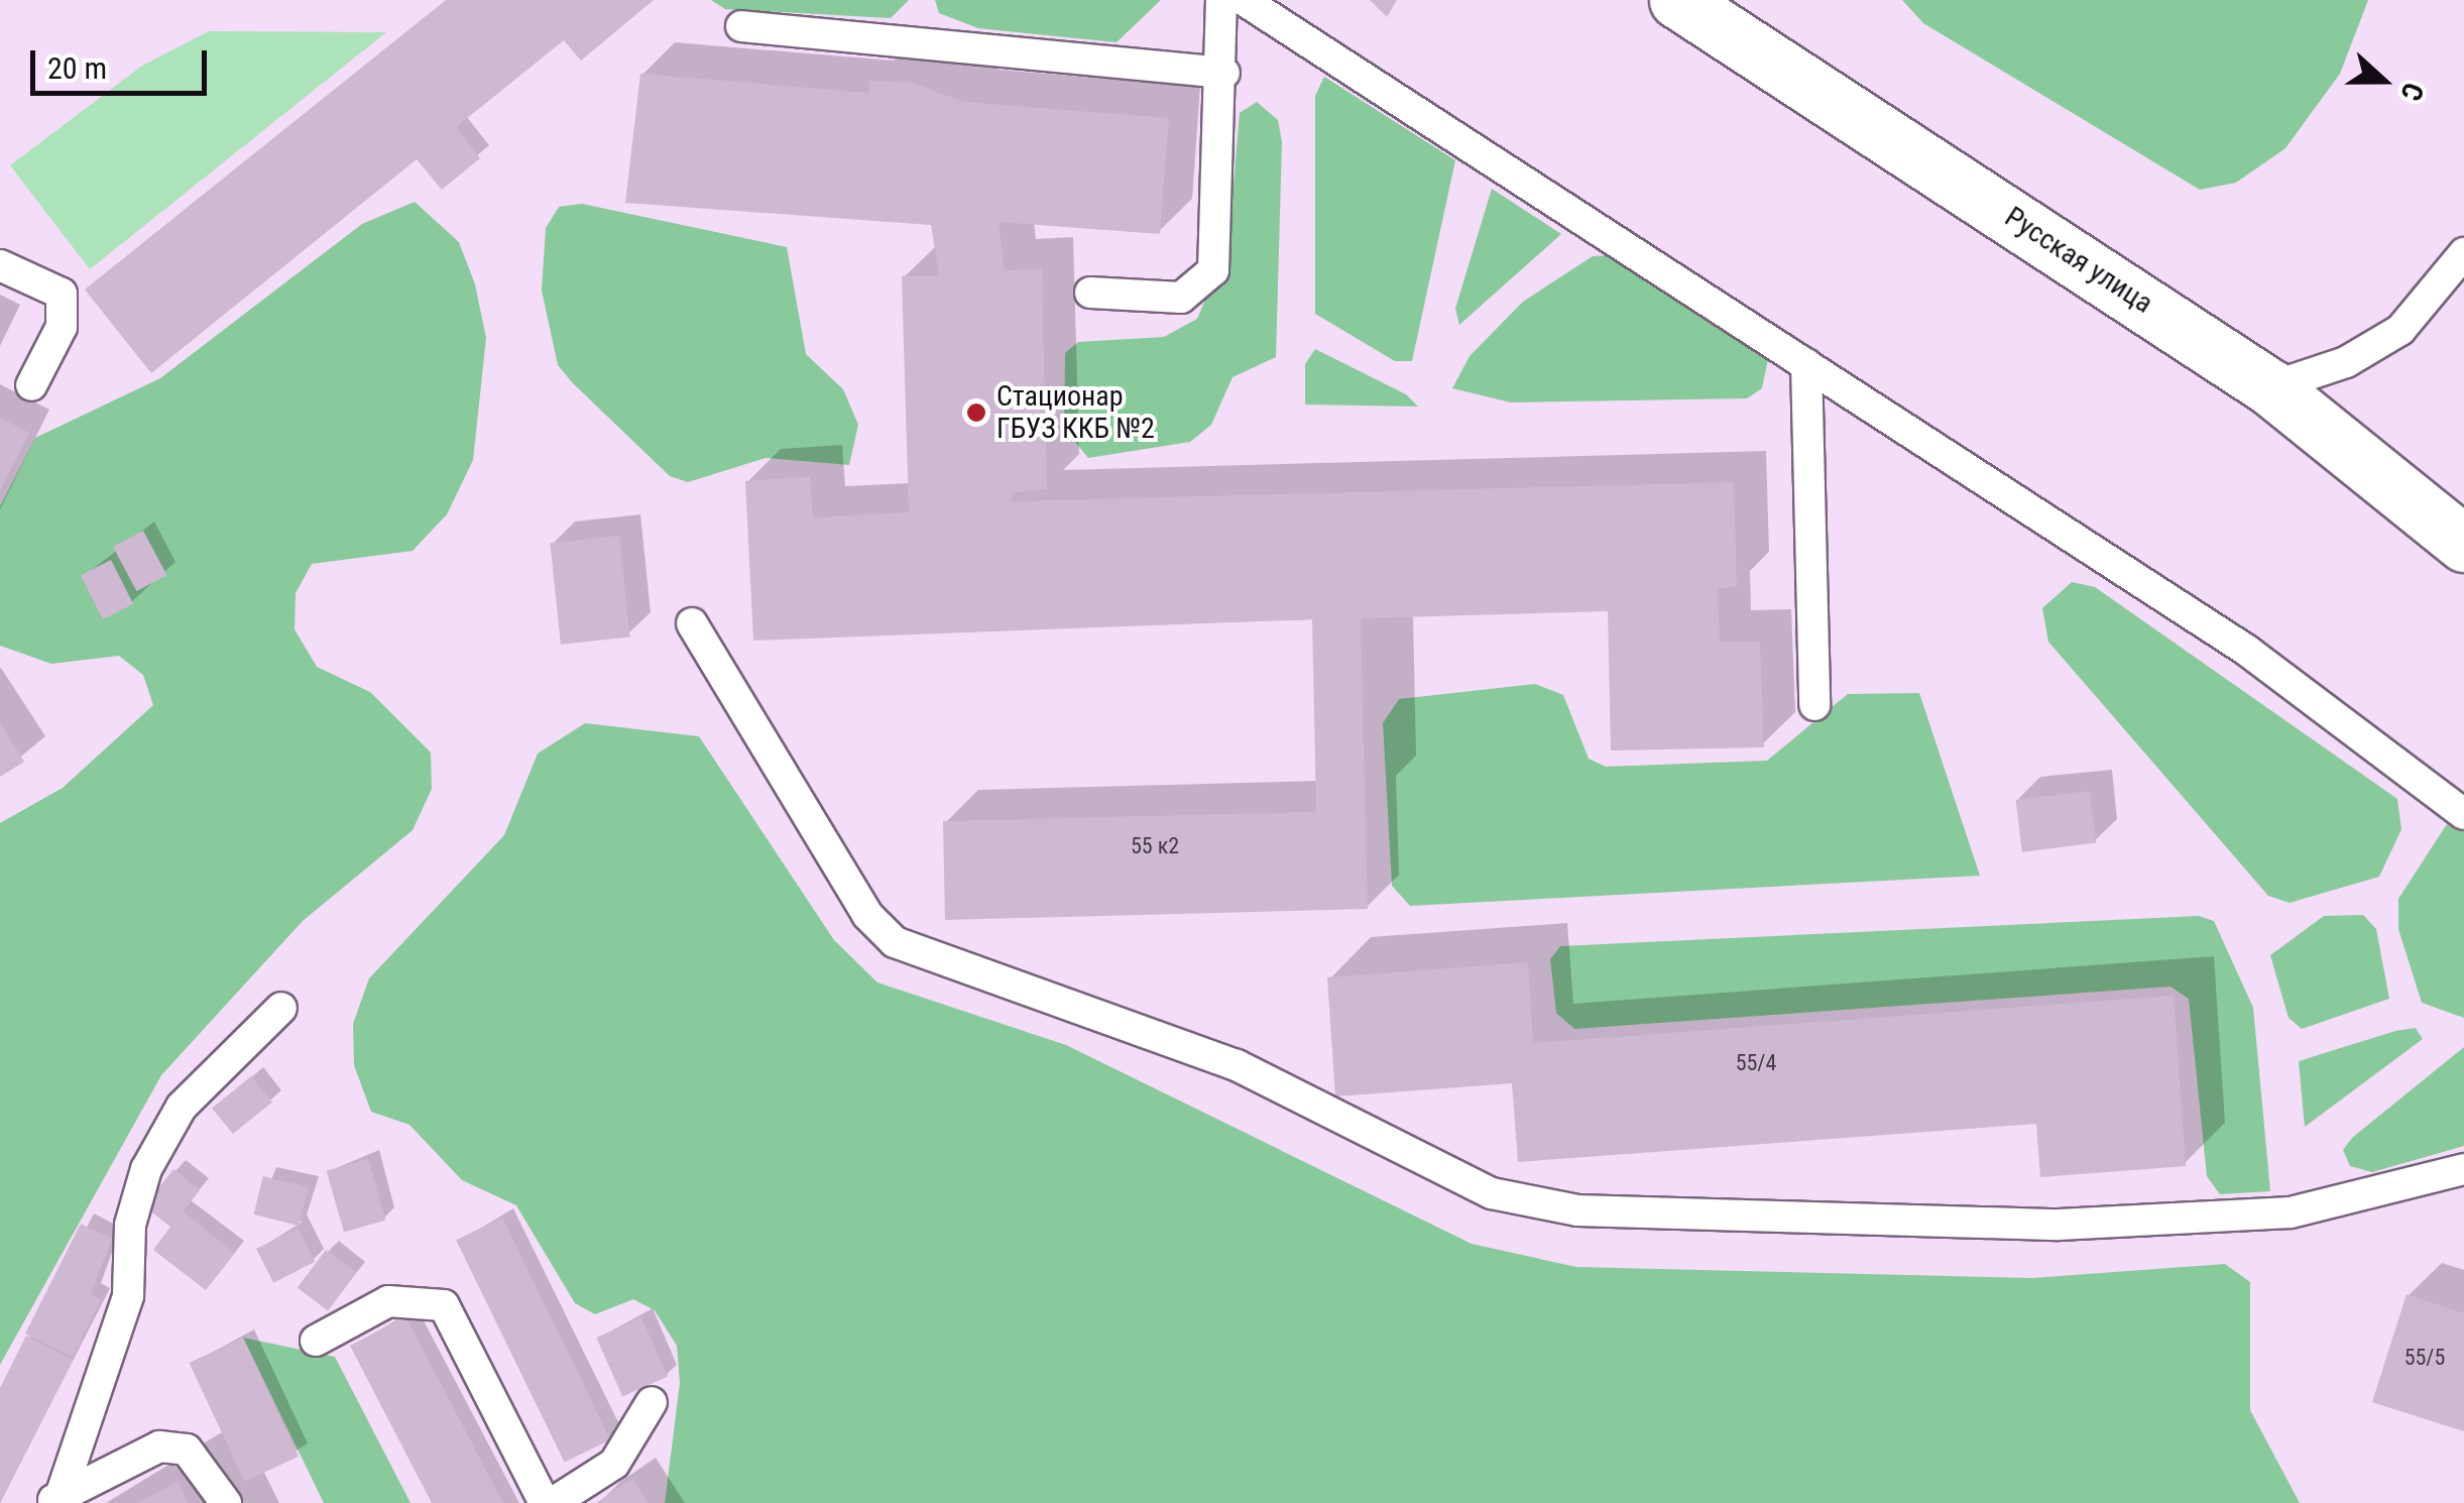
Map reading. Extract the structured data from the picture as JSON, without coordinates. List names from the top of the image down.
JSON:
{
  "streets": {
    "street": ["Русская улица"]
  },
  "places": ["Стационар ГБУЗ ККБ №2"],
  "house_numbers": ["55 к2", "55/4", "55/5"],
  "scale_bar": "20 m",
  "north": "right"
}
